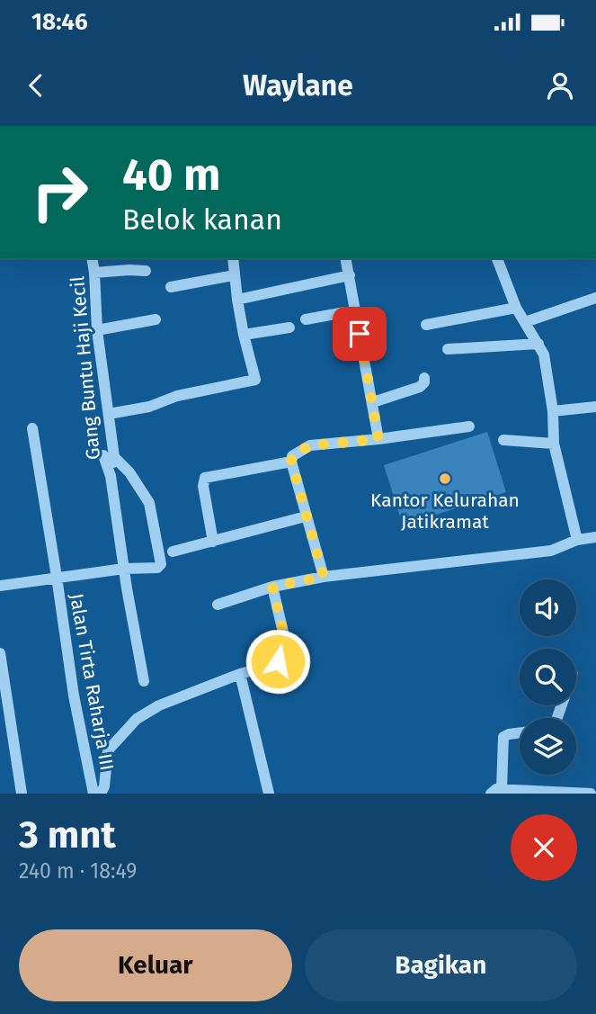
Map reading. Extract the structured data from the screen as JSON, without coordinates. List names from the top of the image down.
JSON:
{
  "streets": {
    "street": ["Gang Buntu Haji Kecil", "Jalan Tirta Raharja III"]
  },
  "places": ["Kantor Kelurahan Jatikramat"],
  "page": {
    "status": "18:46",
    "header": "Waylane",
    "turn": ["40 m", "Belok kanan"],
    "heading": ["3 mnt", "240 m · 18:49"],
    "buttons": ["Keluar", "Bagikan"]
  }
}
